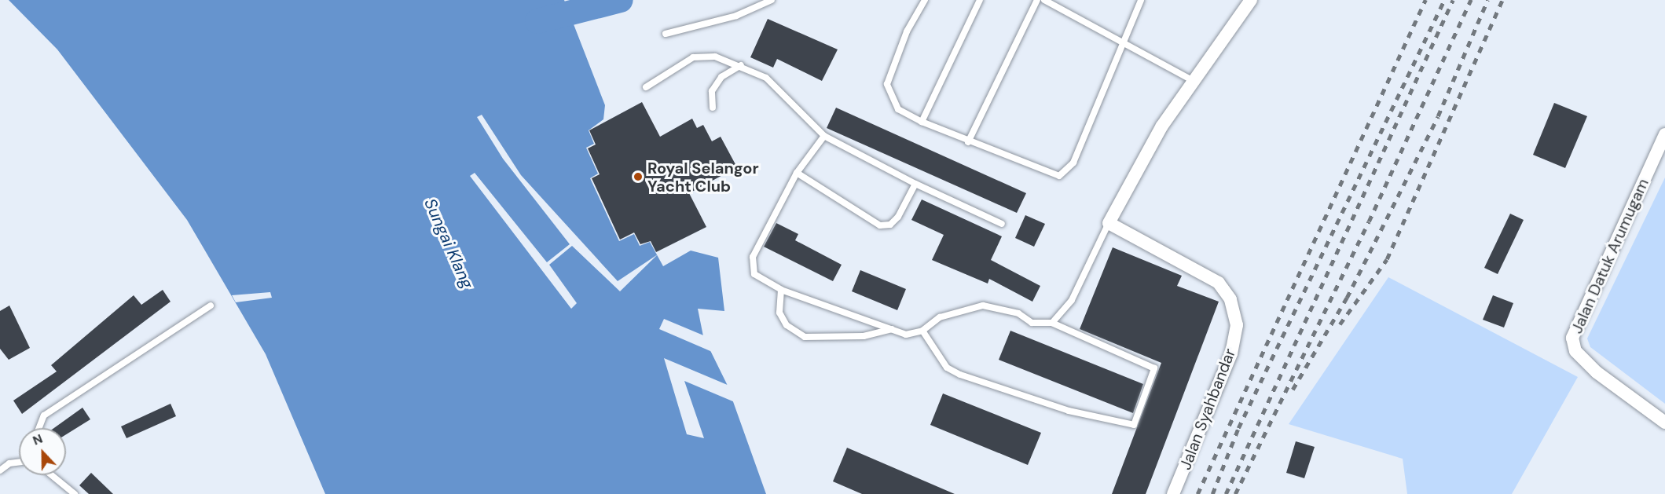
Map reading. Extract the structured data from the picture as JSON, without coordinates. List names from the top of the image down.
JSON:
{
  "streets": {
    "street": ["Jalan Datuk Arumugam", "Jalan Syahbandar"]
  },
  "water": ["Sungai Klang"],
  "places": ["Royal Selangor Yacht Club"],
  "north": "top"
}
